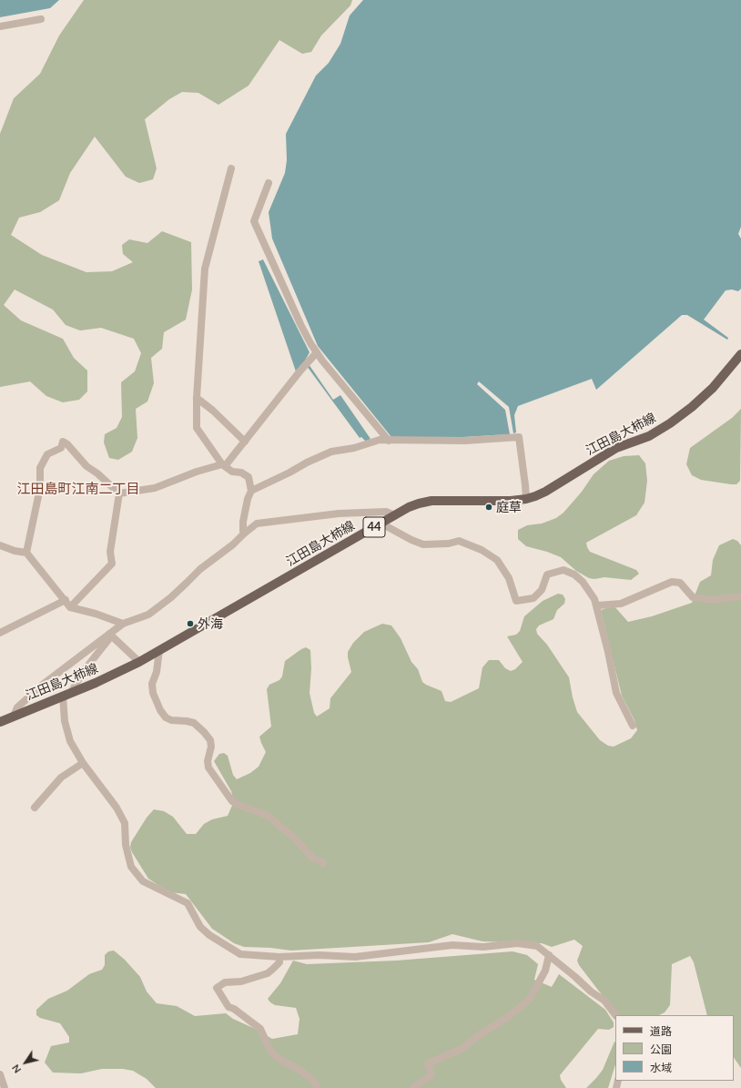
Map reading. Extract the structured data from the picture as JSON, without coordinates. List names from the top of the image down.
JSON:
{
  "streets": {
    "main road": ["江田島大柿線", "44"]
  },
  "districts": ["江田島町江南二丁目"],
  "places": ["庭草", "外海"],
  "legend": ["道路", "公園", "水域"],
  "north": "bottom left"
}
